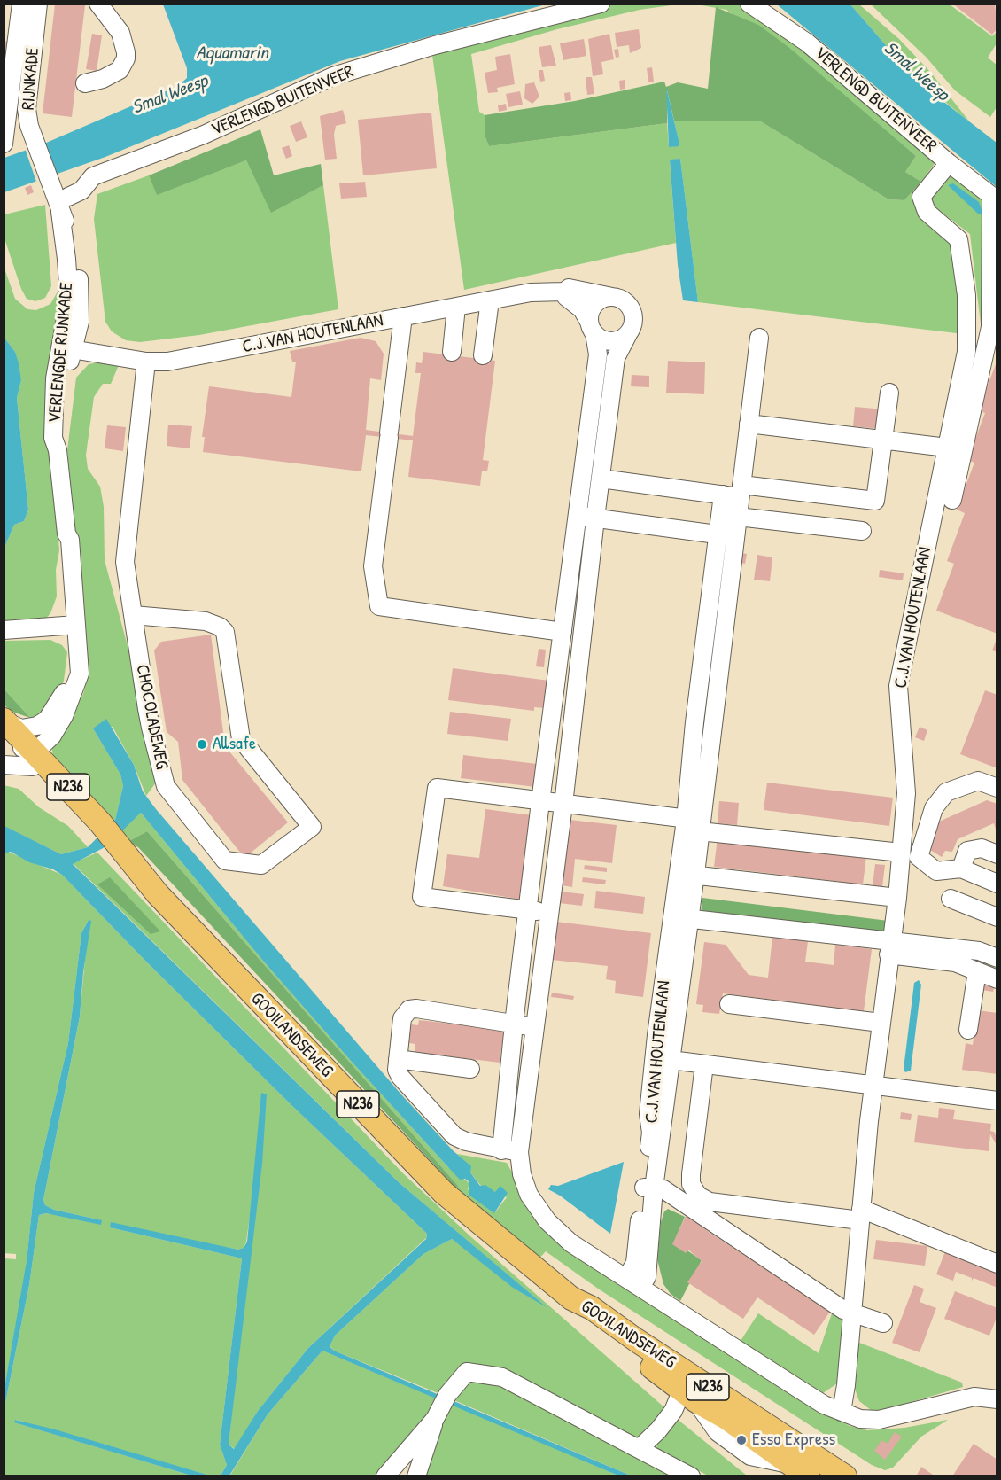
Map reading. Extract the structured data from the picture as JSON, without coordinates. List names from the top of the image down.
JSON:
{
  "streets": {
    "main road": ["N236", "GOOILANDSEWEG"],
    "street": [
      "RIJNKADE",
      "VERLENGD BUITENVEER",
      "C.J.VAN HOUTENLAAN",
      "VERLENGDE RIJNKADE",
      "CHOCOLADEWEG"
    ]
  },
  "crossings": [
    ["RIJNKADE", "VERLENGD BUITENVEER"],
    ["RIJNKADE", "VERLENGDE RIJNKADE"],
    ["VERLENGD BUITENVEER", "C.J.VAN HOUTENLAAN"],
    ["VERLENGD BUITENVEER", "VERLENGDE RIJNKADE"],
    ["C.J.VAN HOUTENLAAN", "VERLENGDE RIJNKADE"],
    ["C.J.VAN HOUTENLAAN", "CHOCOLADEWEG"],
    ["VERLENGDE RIJNKADE", "GOOILANDSEWEG"]
  ],
  "water": ["Aquamarin", "Smal Weesp"],
  "places": ["Allsafe", "Esso Express"]
}
